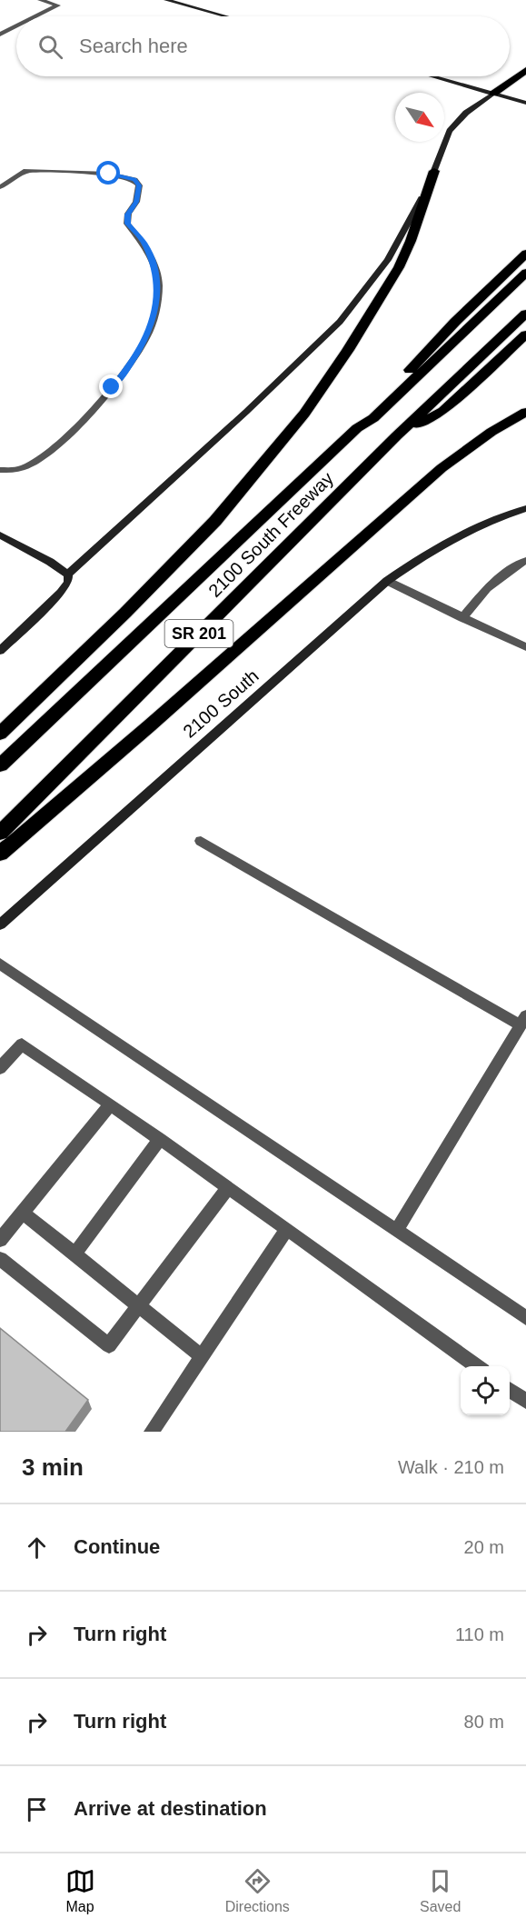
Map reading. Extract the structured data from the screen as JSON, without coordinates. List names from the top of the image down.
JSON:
{
  "streets": {
    "highway": ["2100 South Freeway", "SR 201"],
    "street": ["2100 South"]
  },
  "north": "bottom right",
  "page": {
    "search": "Search here",
    "heading": ["3 min", "Walk · 210 m"],
    "list": [
      ["Continue", "20 m"],
      ["Turn right", "110 m"],
      ["Turn right", "80 m"],
      "Arrive at destination"
    ],
    "nav": ["Map", "Directions", "Saved"]
  }
}
